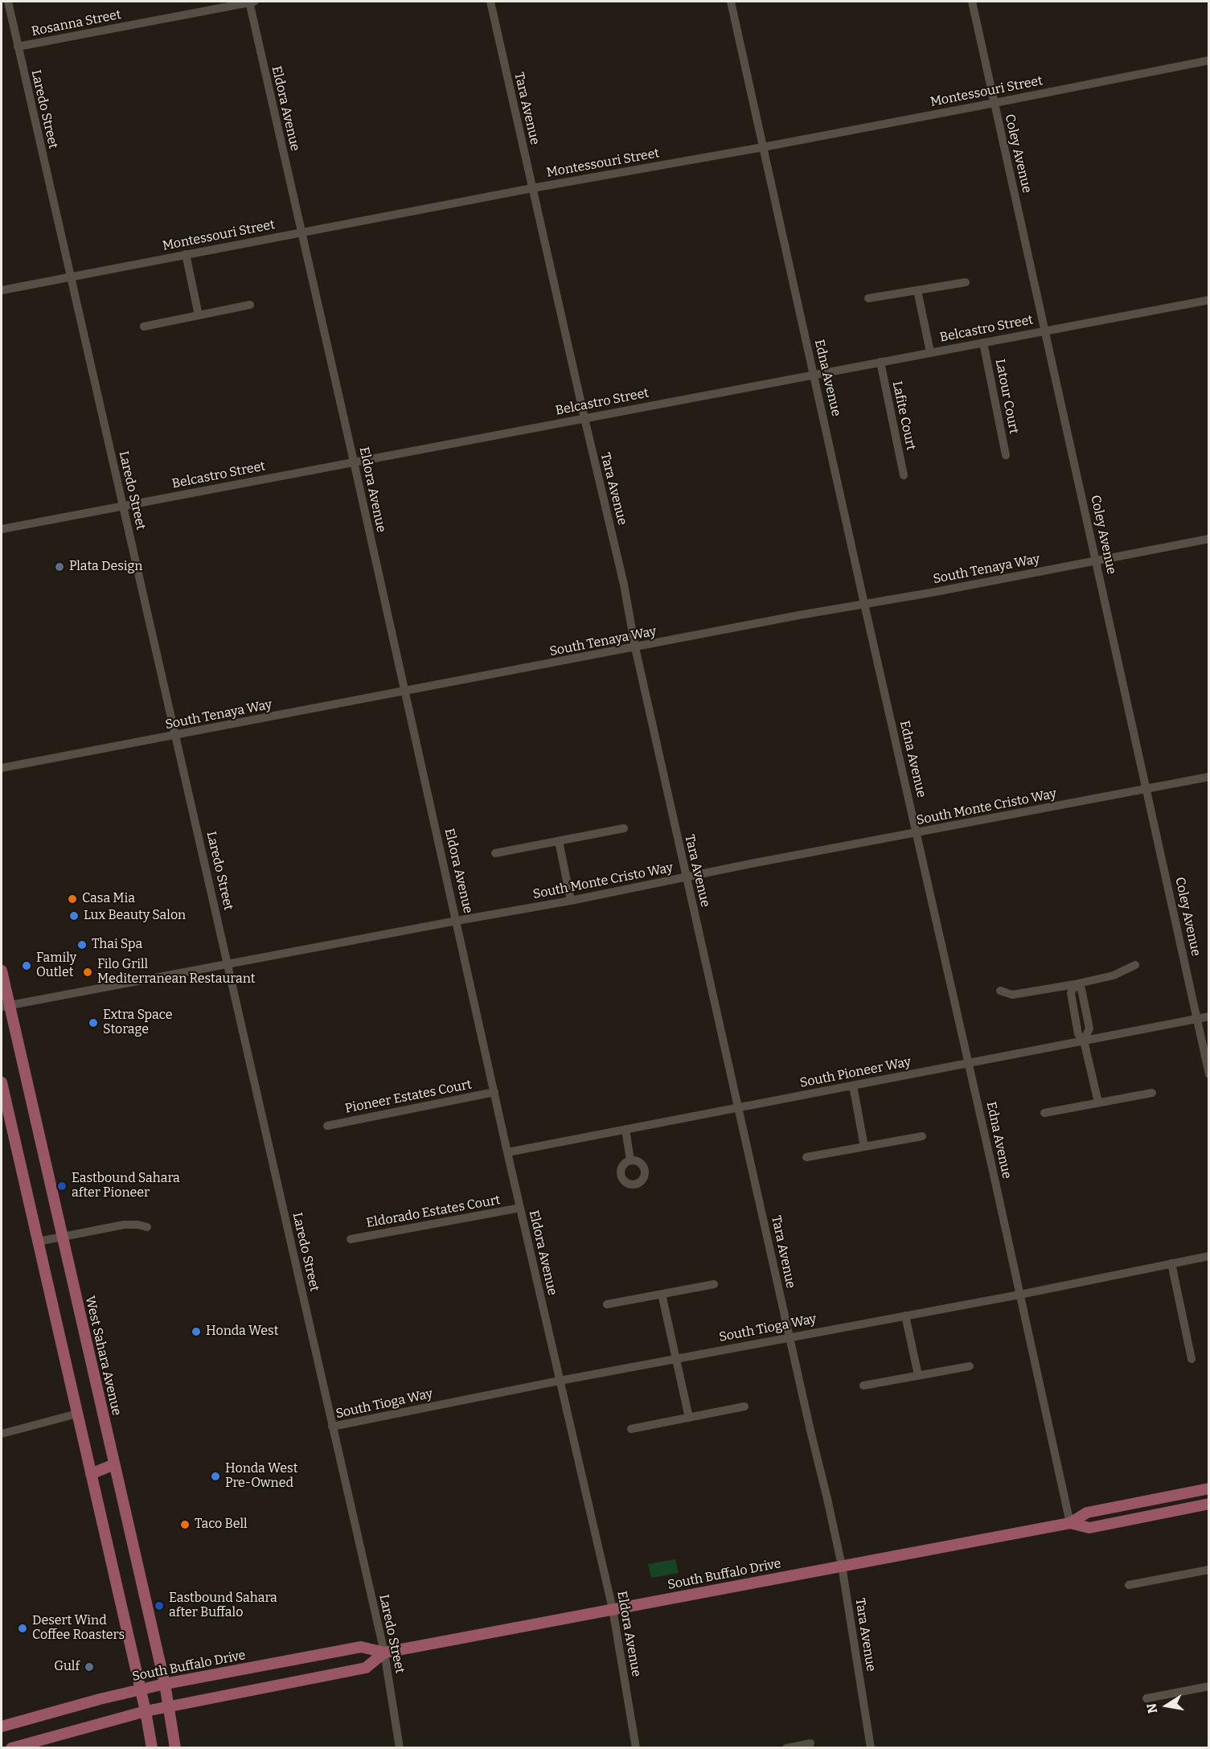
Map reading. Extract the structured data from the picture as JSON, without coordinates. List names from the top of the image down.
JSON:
{
  "streets": {
    "main road": ["West Sahara Avenue", "South Buffalo Drive"],
    "street": [
      "Rosanna Street",
      "Montessouri Street",
      "Eldora Avenue",
      "Tara Avenue",
      "Laredo Street",
      "Coley Avenue",
      "Belcastro Street",
      "Edna Avenue",
      "Latour Court",
      "Lafite Court",
      "South Tenaya Way",
      "South Monte Cristo Way",
      "South Pioneer Way",
      "Pioneer Estates Court",
      "Eldorado Estates Court",
      "South Tioga Way"
    ]
  },
  "crossings": [
    ["Rosanna Street", "Eldora Avenue"],
    ["Rosanna Street", "Laredo Street"],
    ["Montessouri Street", "Eldora Avenue"],
    ["Montessouri Street", "Tara Avenue"],
    ["Montessouri Street", "Laredo Street"],
    ["Montessouri Street", "Coley Avenue"],
    ["Montessouri Street", "Edna Avenue"],
    ["Eldora Avenue", "Belcastro Street"],
    ["Eldora Avenue", "South Tenaya Way"],
    ["Eldora Avenue", "South Monte Cristo Way"],
    ["Eldora Avenue", "South Pioneer Way"],
    ["Eldora Avenue", "Pioneer Estates Court"],
    ["Eldora Avenue", "Eldorado Estates Court"],
    ["Eldora Avenue", "South Tioga Way"],
    ["Eldora Avenue", "South Buffalo Drive"],
    ["Tara Avenue", "Belcastro Street"],
    ["Tara Avenue", "South Tenaya Way"],
    ["Tara Avenue", "South Monte Cristo Way"],
    ["Tara Avenue", "South Pioneer Way"],
    ["Tara Avenue", "South Tioga Way"],
    ["Tara Avenue", "South Buffalo Drive"],
    ["Laredo Street", "Belcastro Street"],
    ["Laredo Street", "South Tenaya Way"],
    ["Laredo Street", "South Monte Cristo Way"],
    ["Laredo Street", "South Tioga Way"],
    ["Laredo Street", "South Buffalo Drive"],
    ["Coley Avenue", "Belcastro Street"],
    ["Coley Avenue", "South Tenaya Way"],
    ["Coley Avenue", "South Monte Cristo Way"],
    ["Coley Avenue", "South Pioneer Way"],
    ["Belcastro Street", "Edna Avenue"],
    ["Belcastro Street", "Latour Court"],
    ["Belcastro Street", "Lafite Court"],
    ["Edna Avenue", "South Tenaya Way"],
    ["Edna Avenue", "South Monte Cristo Way"],
    ["Edna Avenue", "South Pioneer Way"],
    ["Edna Avenue", "South Tioga Way"],
    ["Edna Avenue", "South Buffalo Drive"],
    ["South Monte Cristo Way", "West Sahara Avenue"],
    ["West Sahara Avenue", "South Buffalo Drive"]
  ],
  "places": [
    "Plata Design",
    "Casa Mia",
    "Lux Beauty Salon",
    "Thai Spa",
    "Family Outlet",
    "Filo Grill Mediterranean Restaurant",
    "Extra Space Storage",
    "Eastbound Sahara after Pioneer",
    "Honda West",
    "Honda West Pre-Owned",
    "Taco Bell",
    "Eastbound Sahara after Buffalo",
    "Desert Wind Coffee Roasters",
    "Gulf"
  ],
  "north": "left"
}
